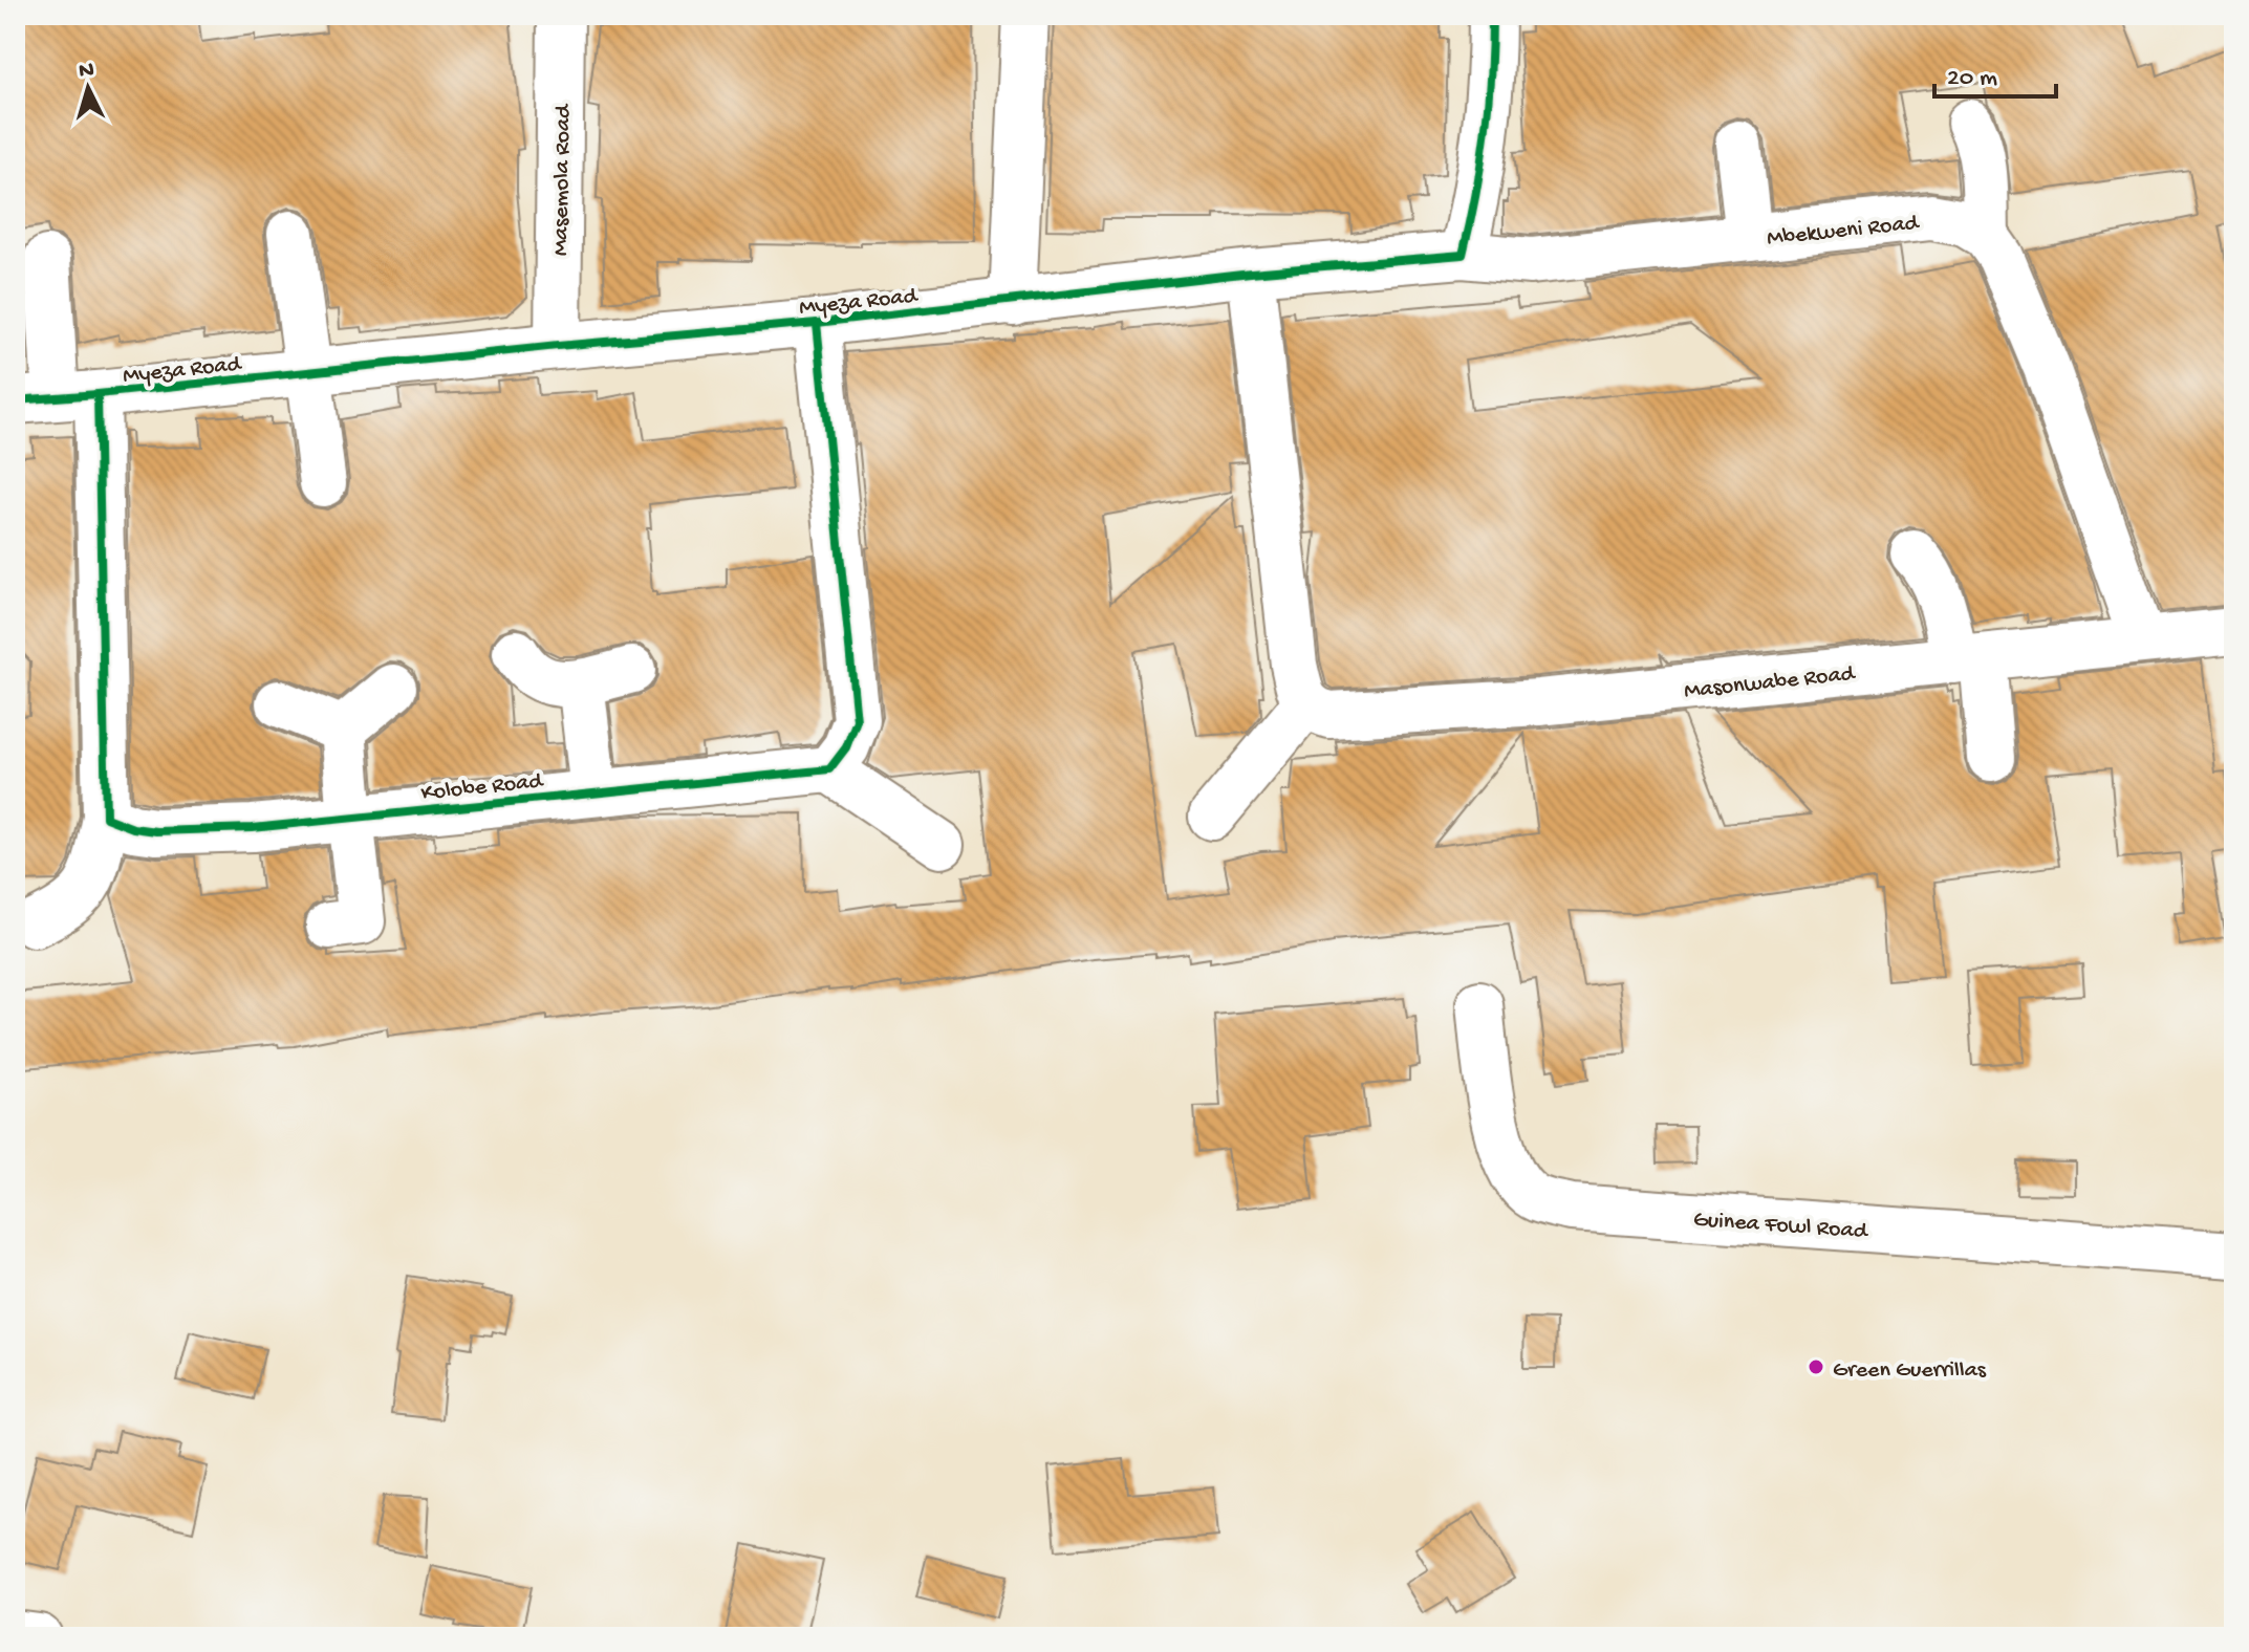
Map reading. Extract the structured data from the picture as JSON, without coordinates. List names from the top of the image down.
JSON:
{
  "streets": {
    "street": [
      "Masemola Road",
      "Mbekweni Road",
      "Myeza Road",
      "Masonwabe Road",
      "Kolobe Road",
      "Guinea Fowl Road"
    ]
  },
  "crossings": [
    ["Masemola Road", "Myeza Road"],
    ["Mbekweni Road", "Myeza Road"]
  ],
  "places": ["Green Guerrillas"],
  "scale_bar": "20 m",
  "north": "top"
}
